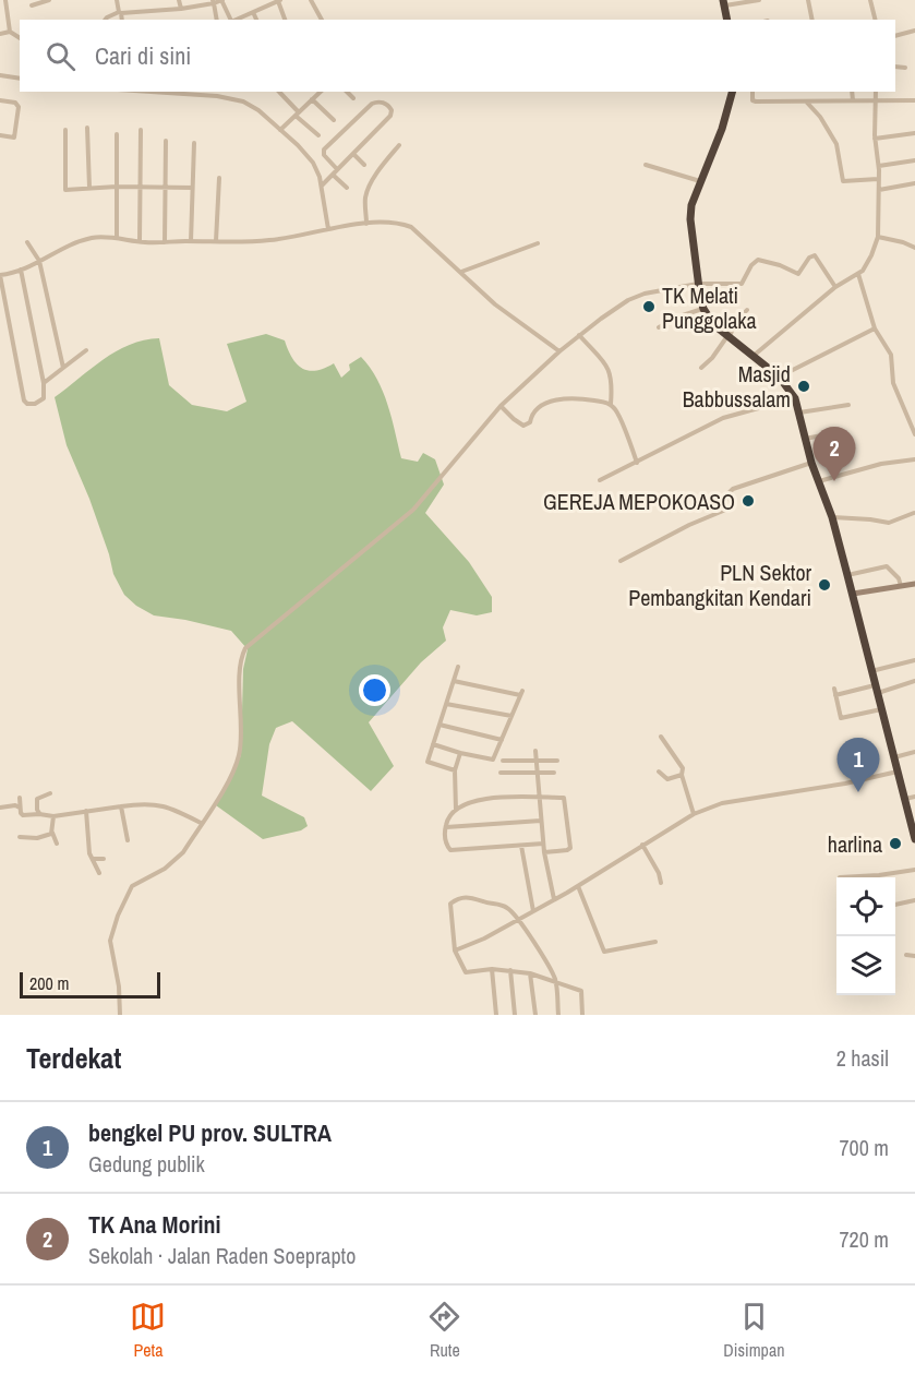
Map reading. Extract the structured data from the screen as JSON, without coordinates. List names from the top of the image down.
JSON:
{
  "places": [
    "TK Melati Punggolaka",
    "Masjid Babbussalam",
    "GEREJA MEPOKOASO",
    "PLN Sektor Pembangkitan Kendari",
    "harlina"
  ],
  "scale_bar": "200 m",
  "page": {
    "search": "Cari di sini",
    "pins": ["2", "1"],
    "scale": "200 m",
    "heading": ["Terdekat", "2 hasil"],
    "list": [
      {
        "mark": "1",
        "name": "bengkel PU prov. SULTRA",
        "note": "Gedung publik",
        "value": "700 m"
      },
      {
        "mark": "2",
        "name": "TK Ana Morini",
        "note": "Sekolah · Jalan Raden Soeprapto",
        "value": "720 m"
      }
    ],
    "nav": ["Peta", "Rute", "Disimpan"]
  }
}
